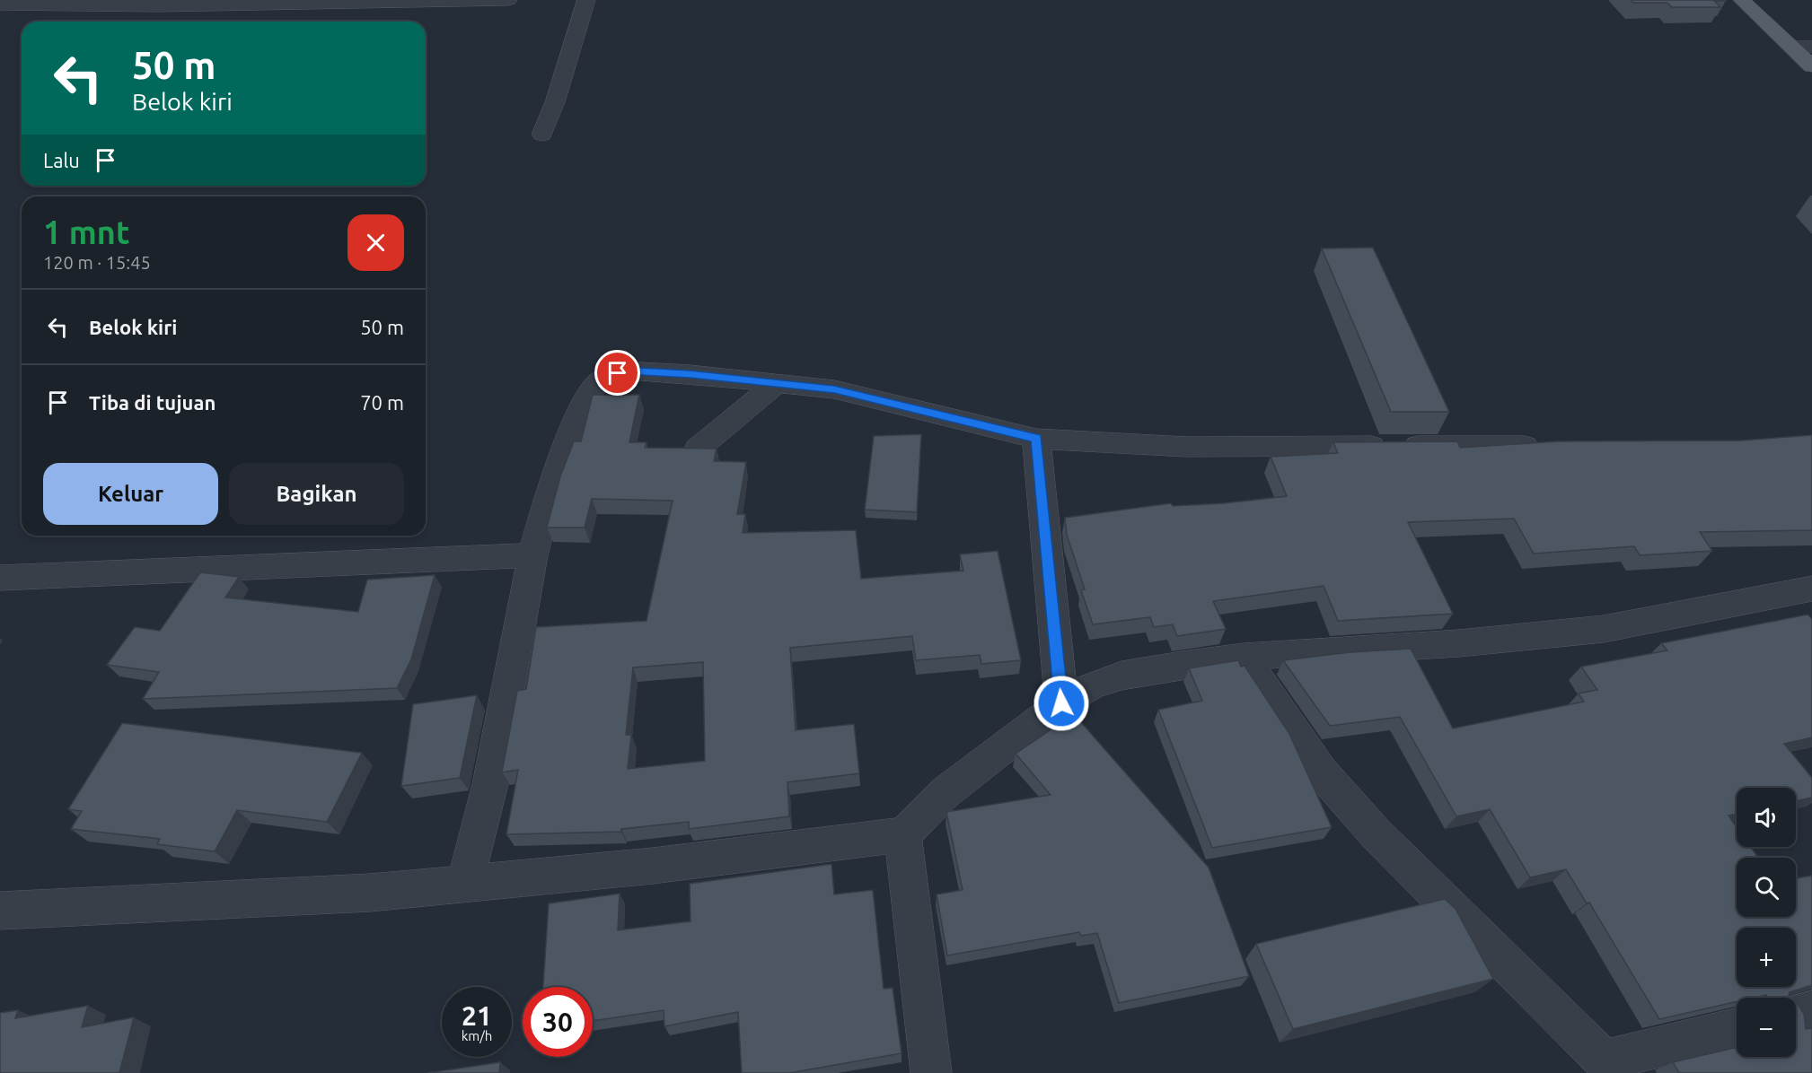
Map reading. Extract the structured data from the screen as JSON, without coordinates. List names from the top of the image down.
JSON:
{
  "page": {
    "turn": ["50 m", "Belok kiri"],
    "then": "Lalu",
    "heading": ["1 mnt", "120 m · 15:45"],
    "list": [
      {
        "name": "Belok kiri",
        "value": "50 m"
      },
      {
        "name": "Tiba di tujuan",
        "value": "70 m"
      }
    ],
    "buttons": ["Keluar", "Bagikan"],
    "map_buttons": ["+", "−"],
    "speed": "21 km/h",
    "limit": "30"
  }
}
